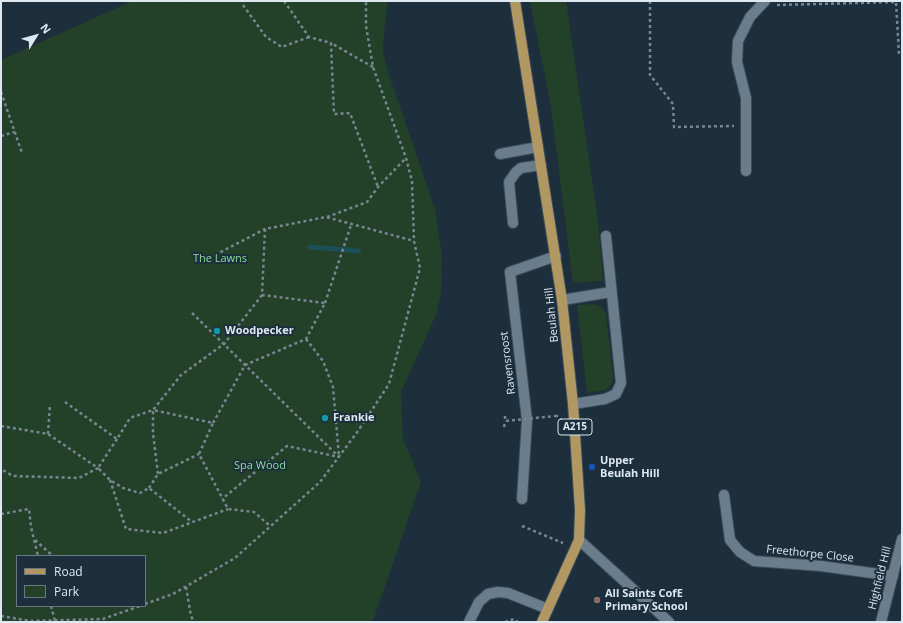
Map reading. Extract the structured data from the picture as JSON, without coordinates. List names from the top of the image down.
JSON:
{
  "streets": {
    "main road": ["Beulah Hill", "A215"],
    "street": ["Ravensroost", "Freethorpe Close", "Highfield Hill"]
  },
  "crossings": [
    ["Beulah Hill", "Ravensroost"],
    ["Freethorpe Close", "Highfield Hill"]
  ],
  "parks": ["The Lawns", "Spa Wood"],
  "places": [
    "Woodpecker",
    "Frankie",
    "Upper Beulah Hill",
    "All Saints CofE Primary School"
  ],
  "legend": ["Road", "Park"],
  "north": "top right"
}
